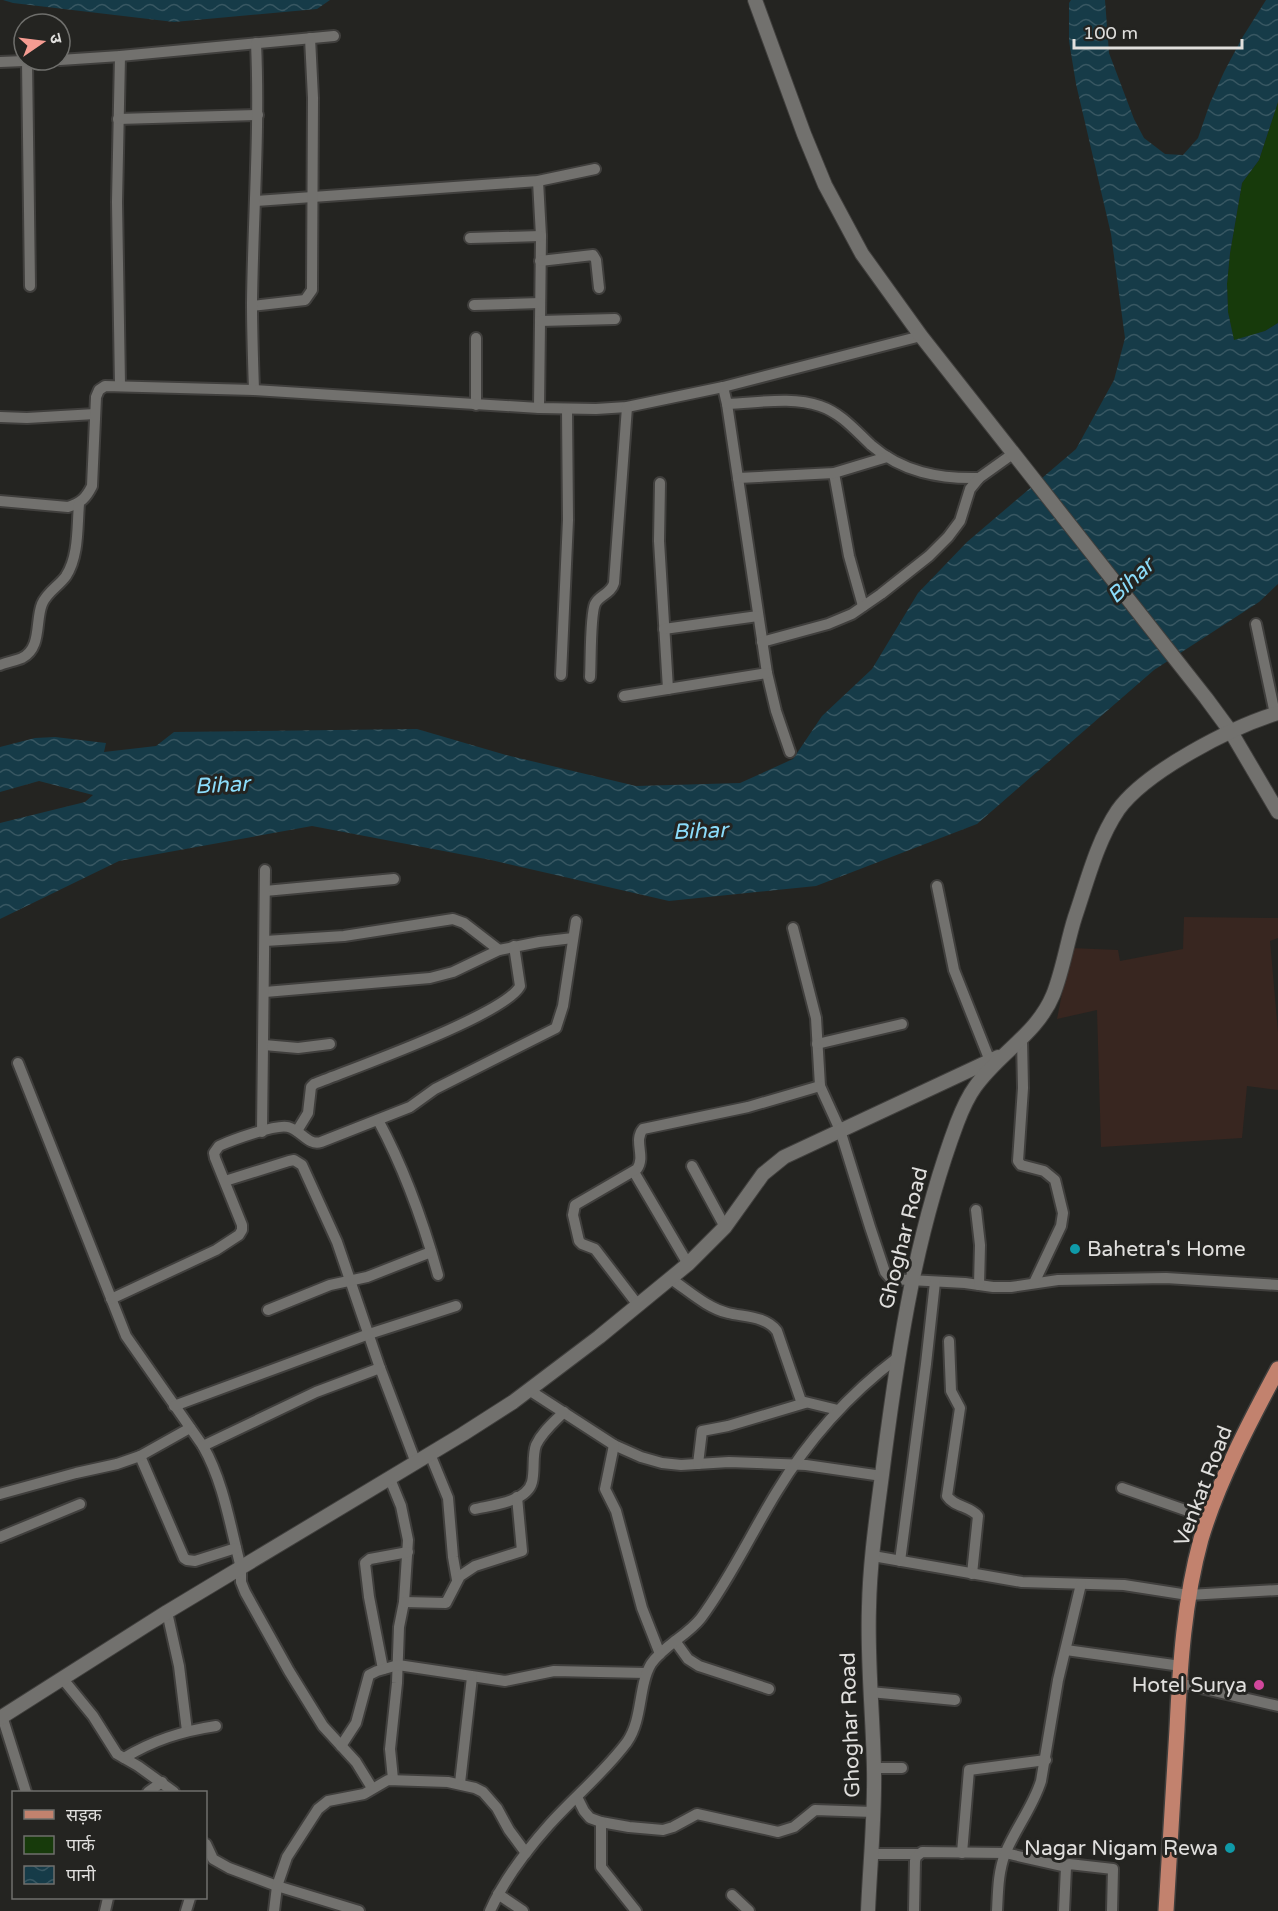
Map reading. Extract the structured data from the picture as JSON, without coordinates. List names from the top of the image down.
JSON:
{
  "streets": {
    "main road": ["Venkat Road"],
    "street": ["Ghoghar Road"]
  },
  "water": ["Bihar"],
  "places": ["Bahetra's Home", "Hotel Surya", "Nagar Nigam Rewa"],
  "legend": ["सड़क", "पार्क", "पानी"],
  "scale_bar": "100 m",
  "north": "right"
}
